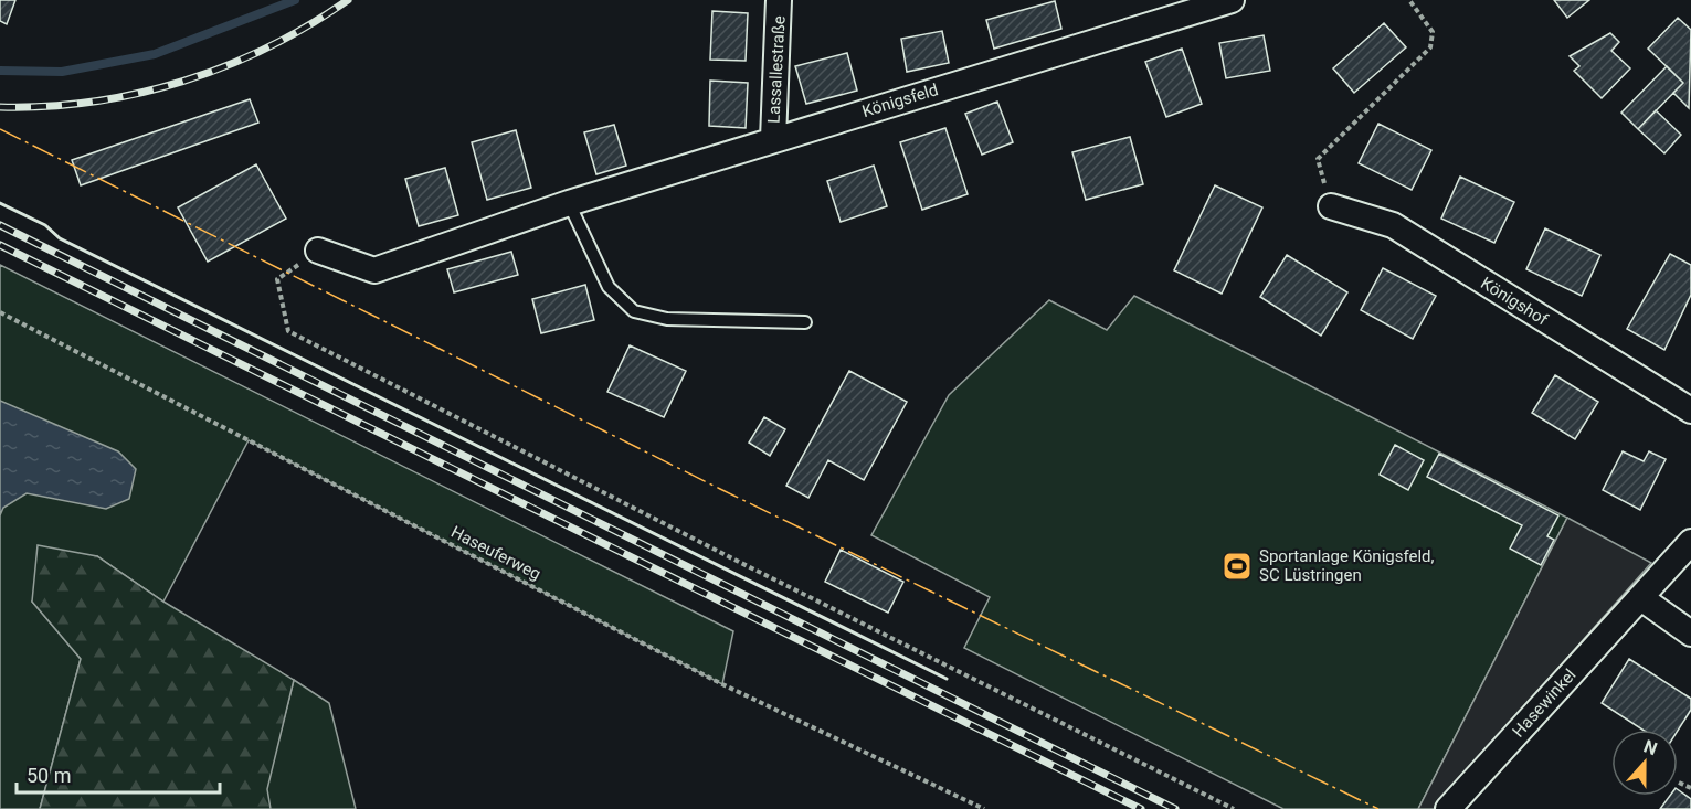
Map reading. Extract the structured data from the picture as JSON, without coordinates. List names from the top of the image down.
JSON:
{
  "streets": {
    "street": [
      "Lassallestraße",
      "Königsfeld",
      "Königshof",
      "Hasewinkel"
    ],
    "path": ["Haseuferweg"]
  },
  "crossings": [
    ["Lassallestraße", "Königsfeld"]
  ],
  "places": {
    "sports": ["Sportanlage Königsfeld, SC Lüstringen"]
  },
  "scale_bar": "50 m",
  "north": "top"
}
